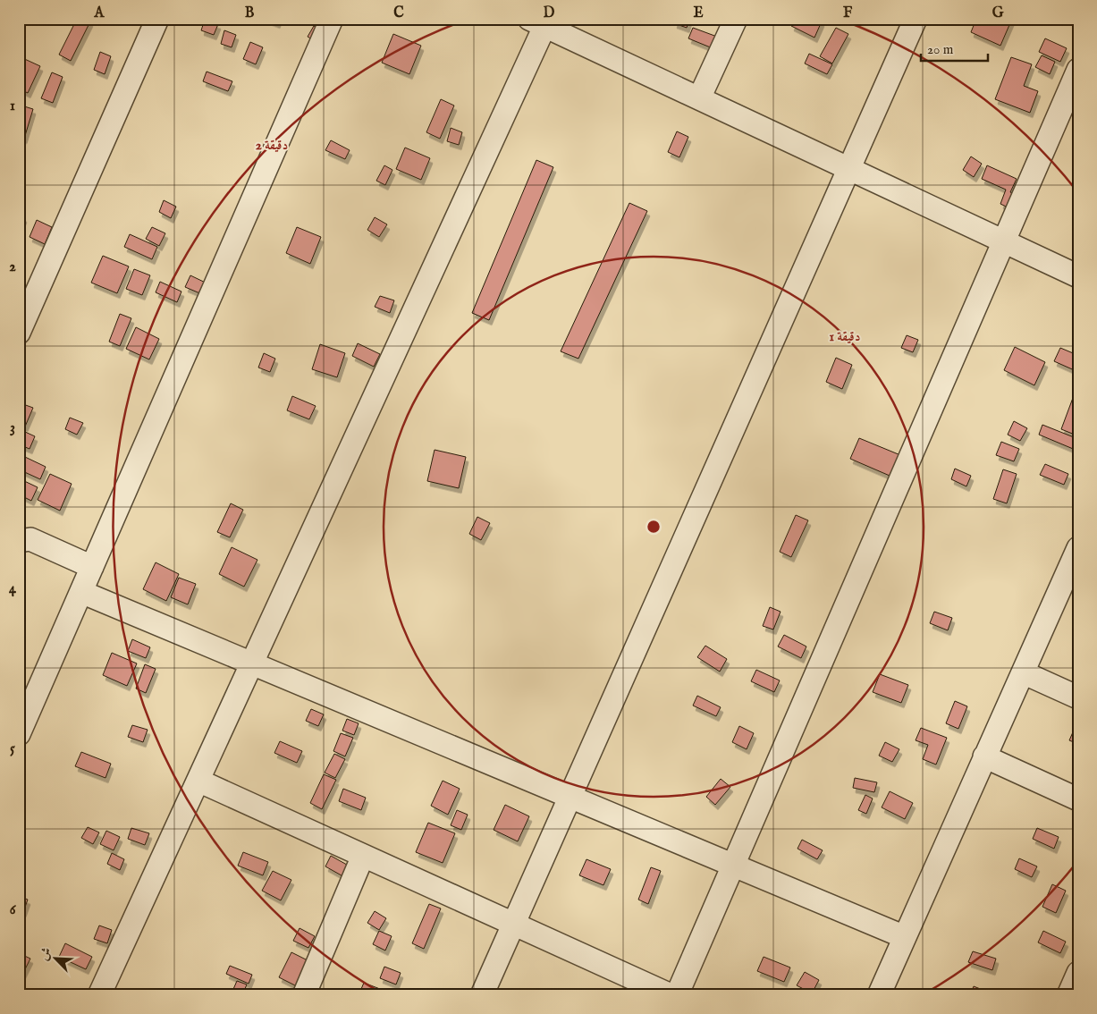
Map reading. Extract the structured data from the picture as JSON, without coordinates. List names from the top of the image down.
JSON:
{
  "scale_bar": "20 m",
  "north": "top left",
  "grid": {
    "columns": [
      "A",
      "B",
      "C",
      "D",
      "E",
      "F",
      "G"
    ],
    "rows": [
      "1",
      "2",
      "3",
      "4",
      "5",
      "6"
    ]
  },
  "rings": ["2 دقيقة", "1 دقيقة"]
}
